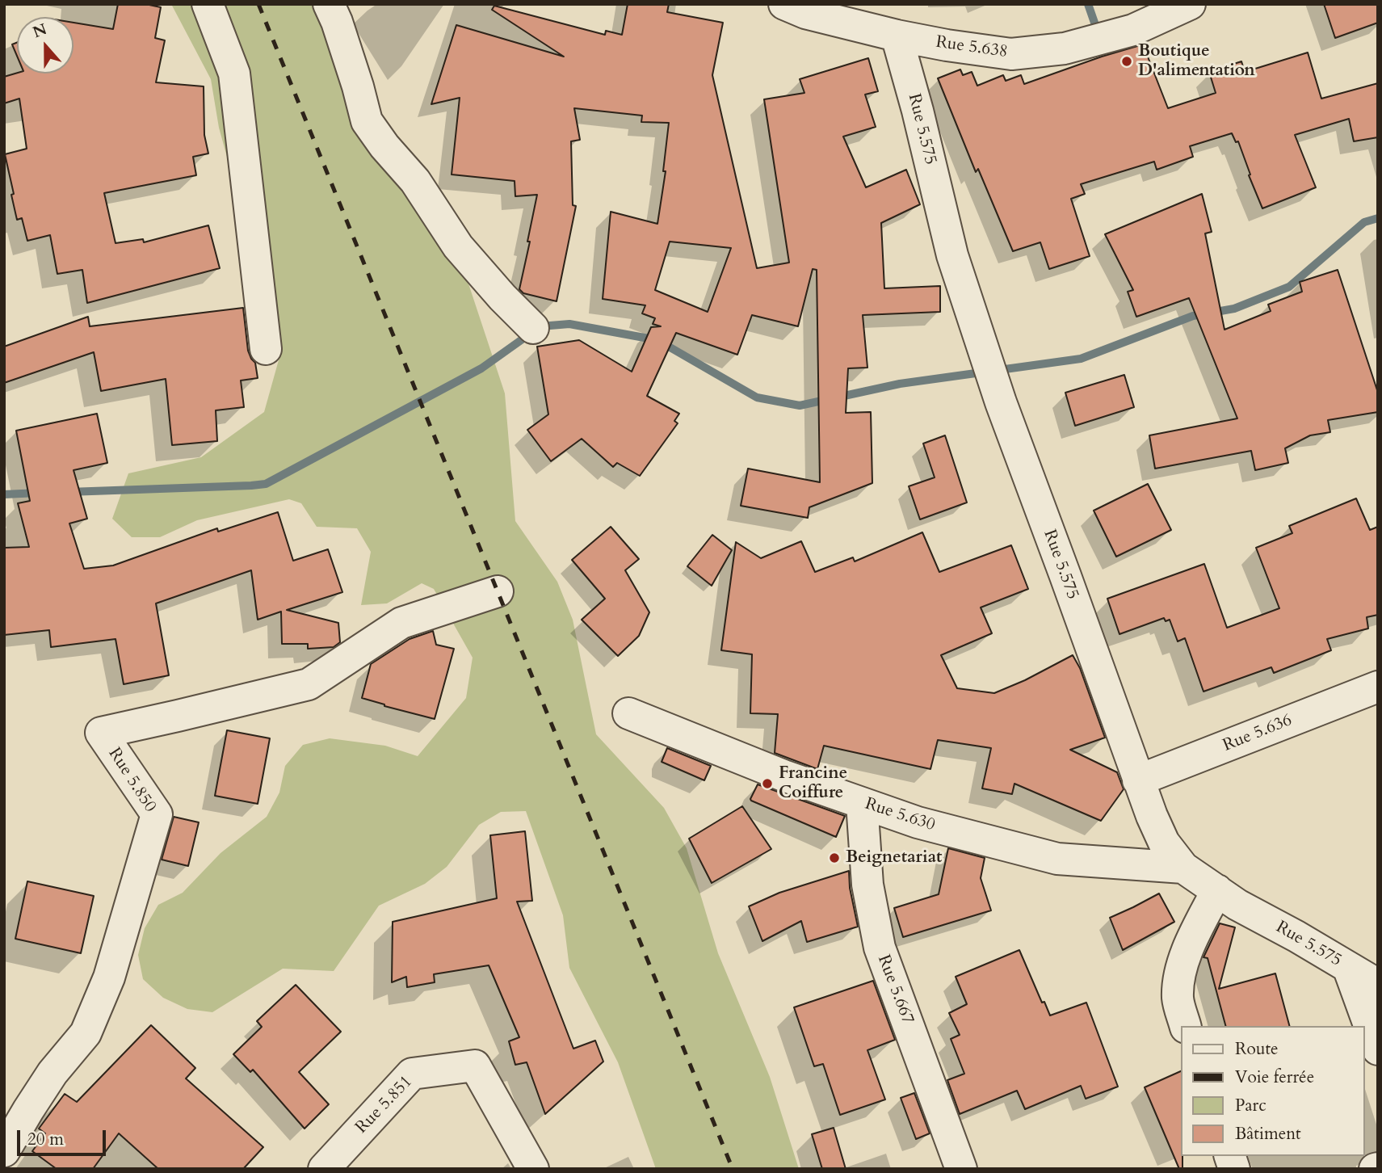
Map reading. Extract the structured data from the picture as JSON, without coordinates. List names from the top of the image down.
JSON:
{
  "streets": {
    "street": [
      "Rue 5.638",
      "Rue 5.575",
      "Rue 5.636",
      "Rue 5.850",
      "Rue 5.630",
      "Rue 5.667",
      "Rue 5.851"
    ]
  },
  "crossings": [
    ["Rue 5.638", "Rue 5.575"],
    ["Rue 5.575", "Rue 5.636"],
    ["Rue 5.575", "Rue 5.630"],
    ["Rue 5.630", "Rue 5.667"]
  ],
  "places": ["Boutique D'alimentation", "Francine Coiffure", "Beignetariat"],
  "legend": [
    "Route",
    "Voie ferrée",
    "Parc",
    "Bâtiment"
  ],
  "scale_bar": "20 m",
  "north": "top"
}
